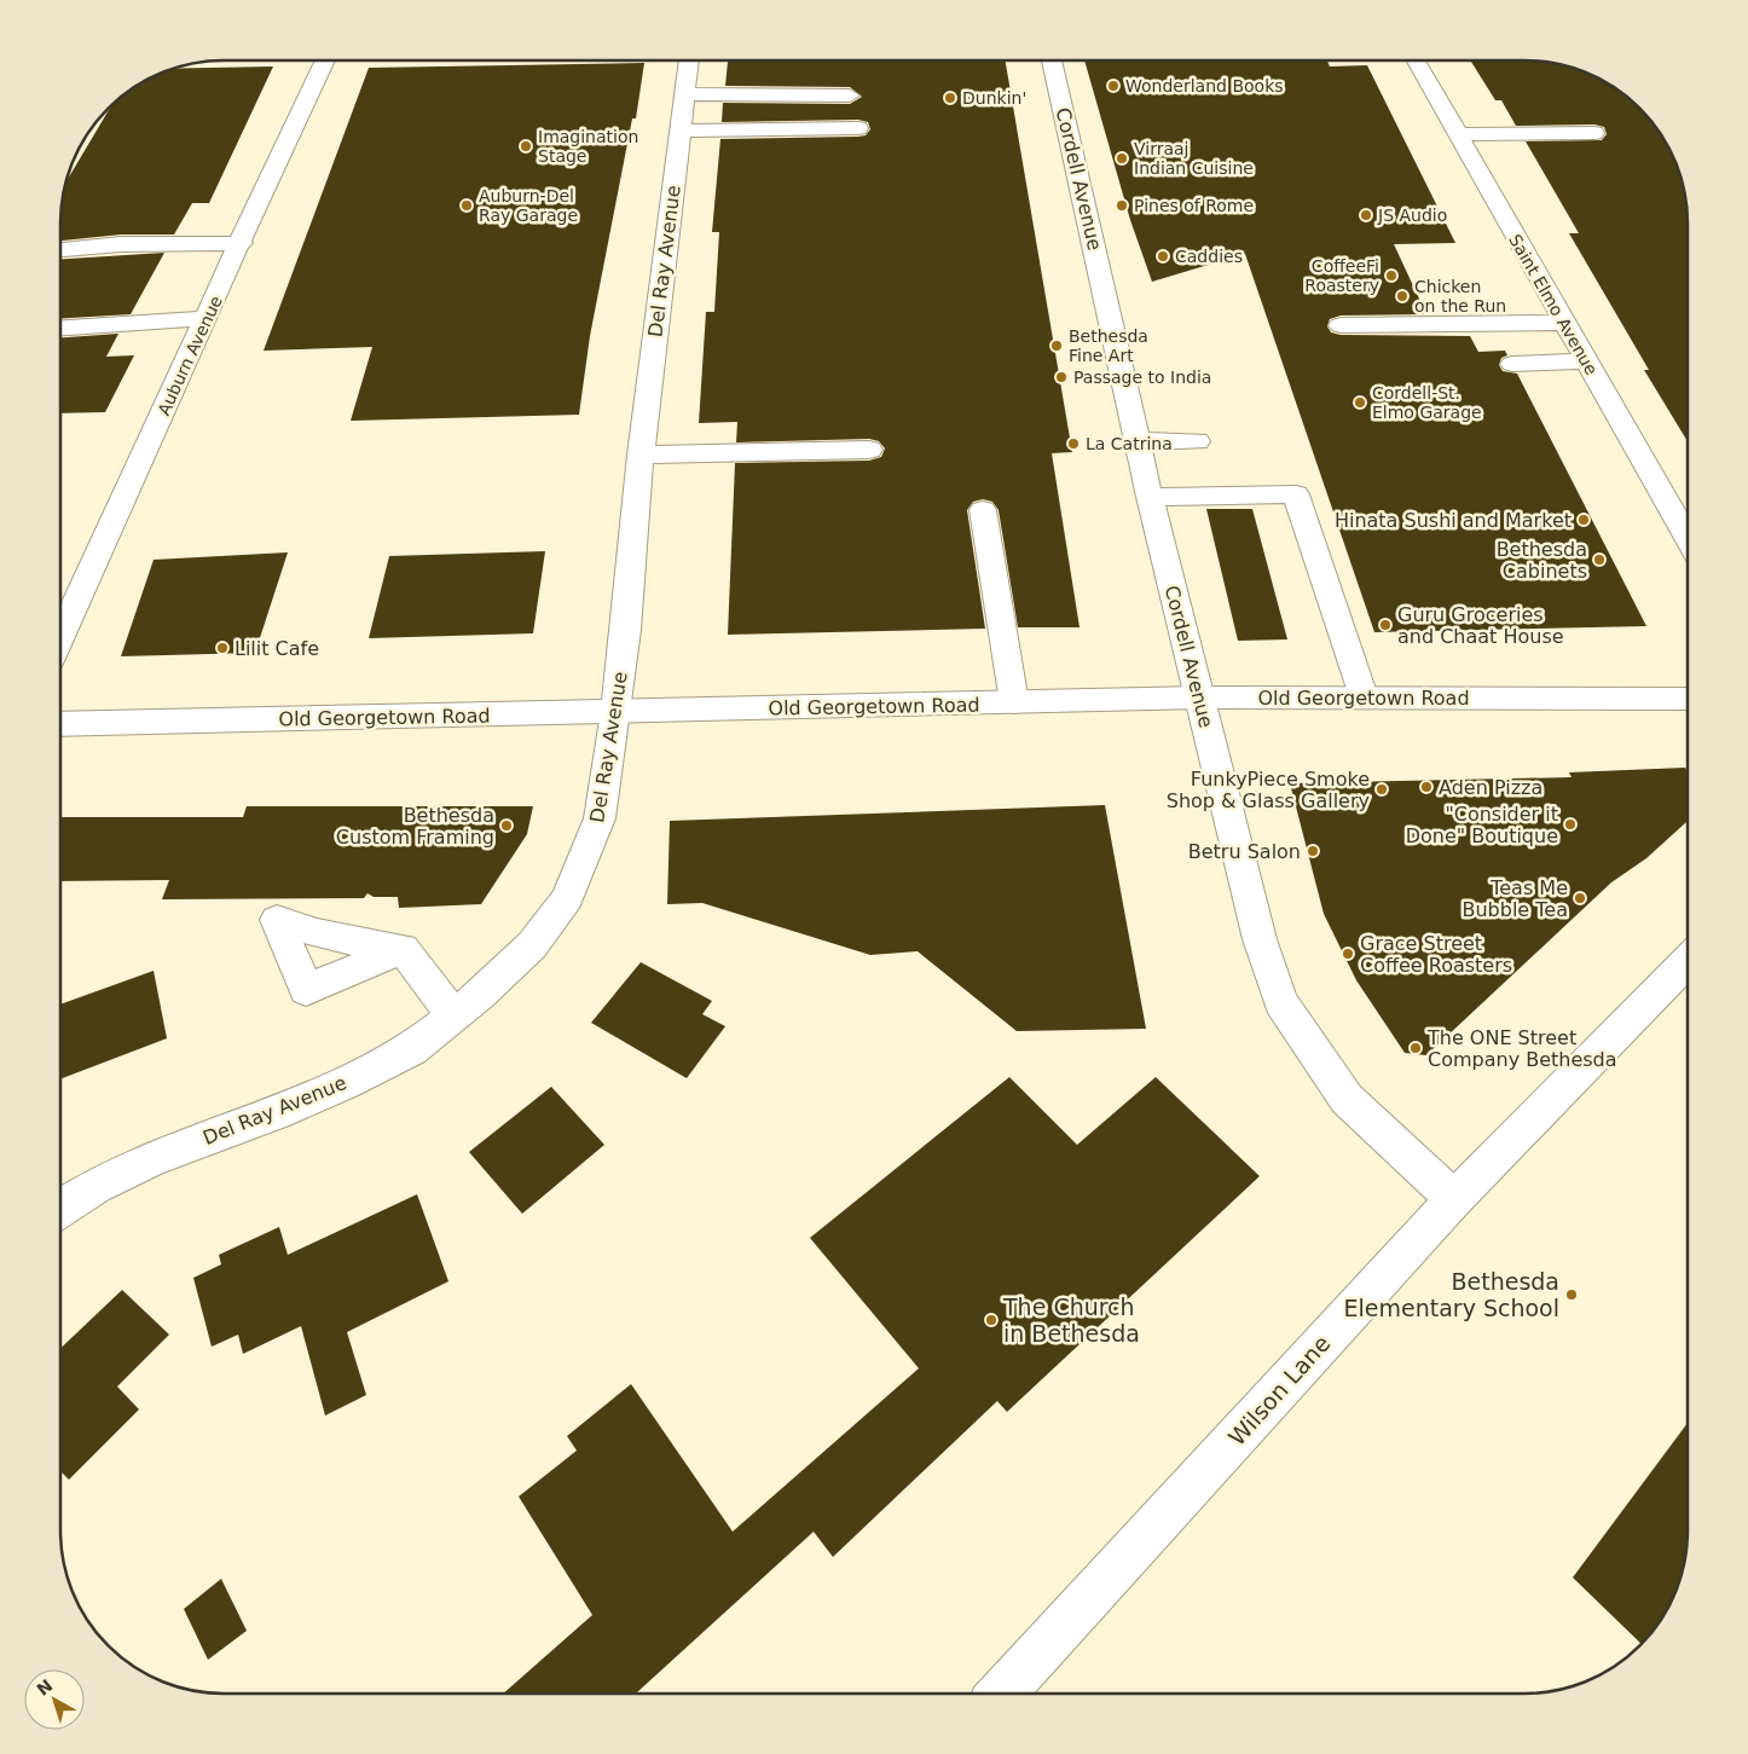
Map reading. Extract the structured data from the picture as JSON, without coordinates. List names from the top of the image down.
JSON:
{
  "streets": {
    "street": [
      "Cordell Avenue",
      "Del Ray Avenue",
      "Saint Elmo Avenue",
      "Auburn Avenue",
      "Old Georgetown Road",
      "Wilson Lane"
    ]
  },
  "crossings": [
    ["Cordell Avenue", "Old Georgetown Road"],
    ["Cordell Avenue", "Wilson Lane"],
    ["Del Ray Avenue", "Old Georgetown Road"]
  ],
  "places": [
    "Wonderland Books",
    "Dunkin'",
    "Imagination Stage",
    "Virraaj Indian Cuisine",
    "Auburn-Del Ray Garage",
    "Pines of Rome",
    "JS Audio",
    "Caddies",
    "CoffeeFi Roastery",
    "Chicken on the Run",
    "Bethesda Fine Art",
    "Passage to India",
    "Cordell-St. Elmo Garage",
    "La Catrina",
    "Hinata Sushi and Market",
    "Bethesda Cabinets",
    "Guru Groceries and Chaat House",
    "Lilit Cafe",
    "Aden Pizza",
    "FunkyPiece Smoke Shop & Glass Gallery",
    "\"Consider it Done\" Boutique",
    "Bethesda Custom Framing",
    "Betru Salon",
    "Teas Me Bubble Tea",
    "Grace Street Coffee Roasters",
    "The ONE Street Company Bethesda",
    "Bethesda Elementary School",
    "The Church in Bethesda"
  ],
  "north": "top left"
}
